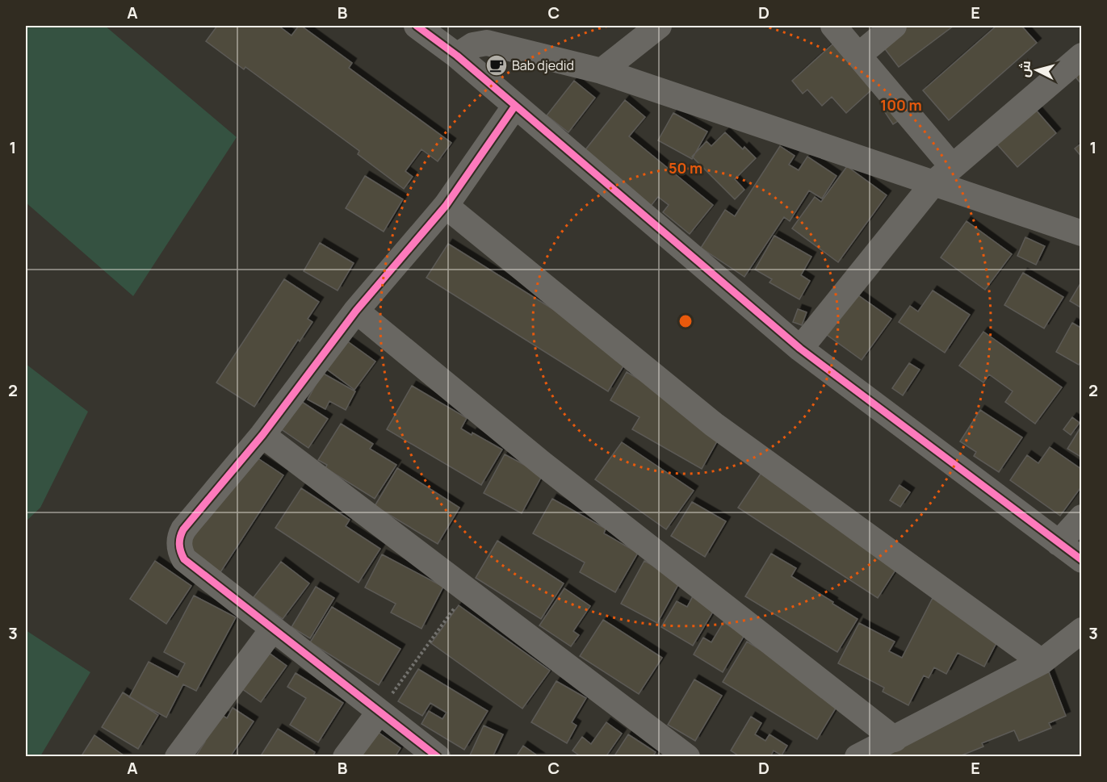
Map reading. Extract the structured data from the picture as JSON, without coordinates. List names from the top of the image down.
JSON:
{
  "places": {
    "cafe": ["Bab djedid"]
  },
  "north": "left",
  "grid": {
    "columns": [
      "A",
      "B",
      "C",
      "D",
      "E"
    ],
    "rows": ["1", "2", "3"]
  },
  "rings": ["100 m", "50 m"]
}
